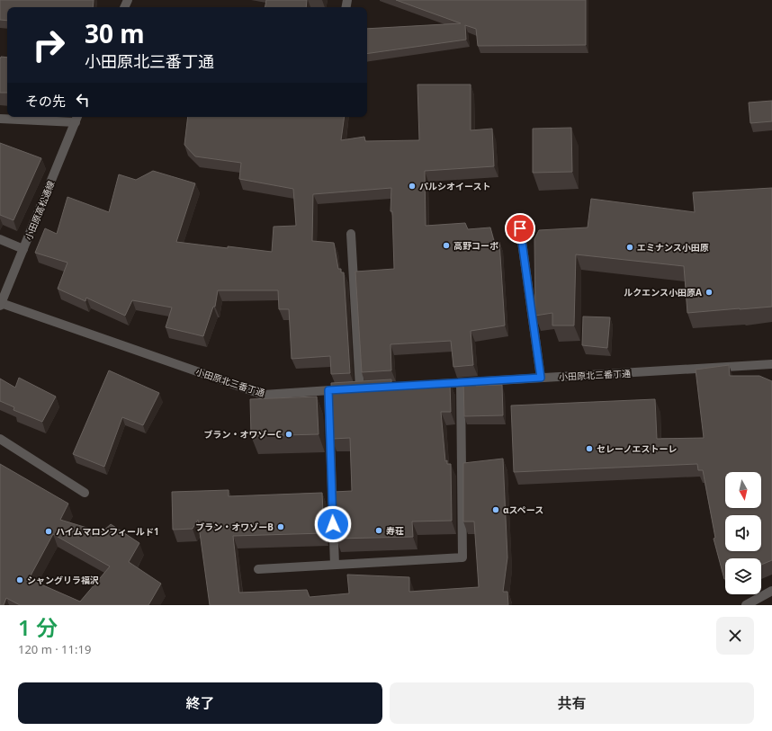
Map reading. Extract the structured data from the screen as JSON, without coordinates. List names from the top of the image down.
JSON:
{
  "streets": {
    "street": ["小田原高松通線", "小田原北三番丁通"]
  },
  "crossings": [
    ["小田原高松通線", "小田原北三番丁通"]
  ],
  "places": [
    "パルシオイースト",
    "高野コーポ",
    "エミナンス小田原",
    "ルクエンス小田原A",
    "ブラン・オワゾーC",
    "セレーノエストーレ",
    "αスペース",
    "ブラン・オワゾーB",
    "寿荘",
    "ハイムマロンフィールド1",
    "シャングリラ福沢"
  ],
  "north": "bottom",
  "page": {
    "turn": ["30 m", "小田原北三番丁通"],
    "then": "その先",
    "heading": ["1 分", "120 m · 11:19"],
    "buttons": ["終了", "共有"]
  }
}
